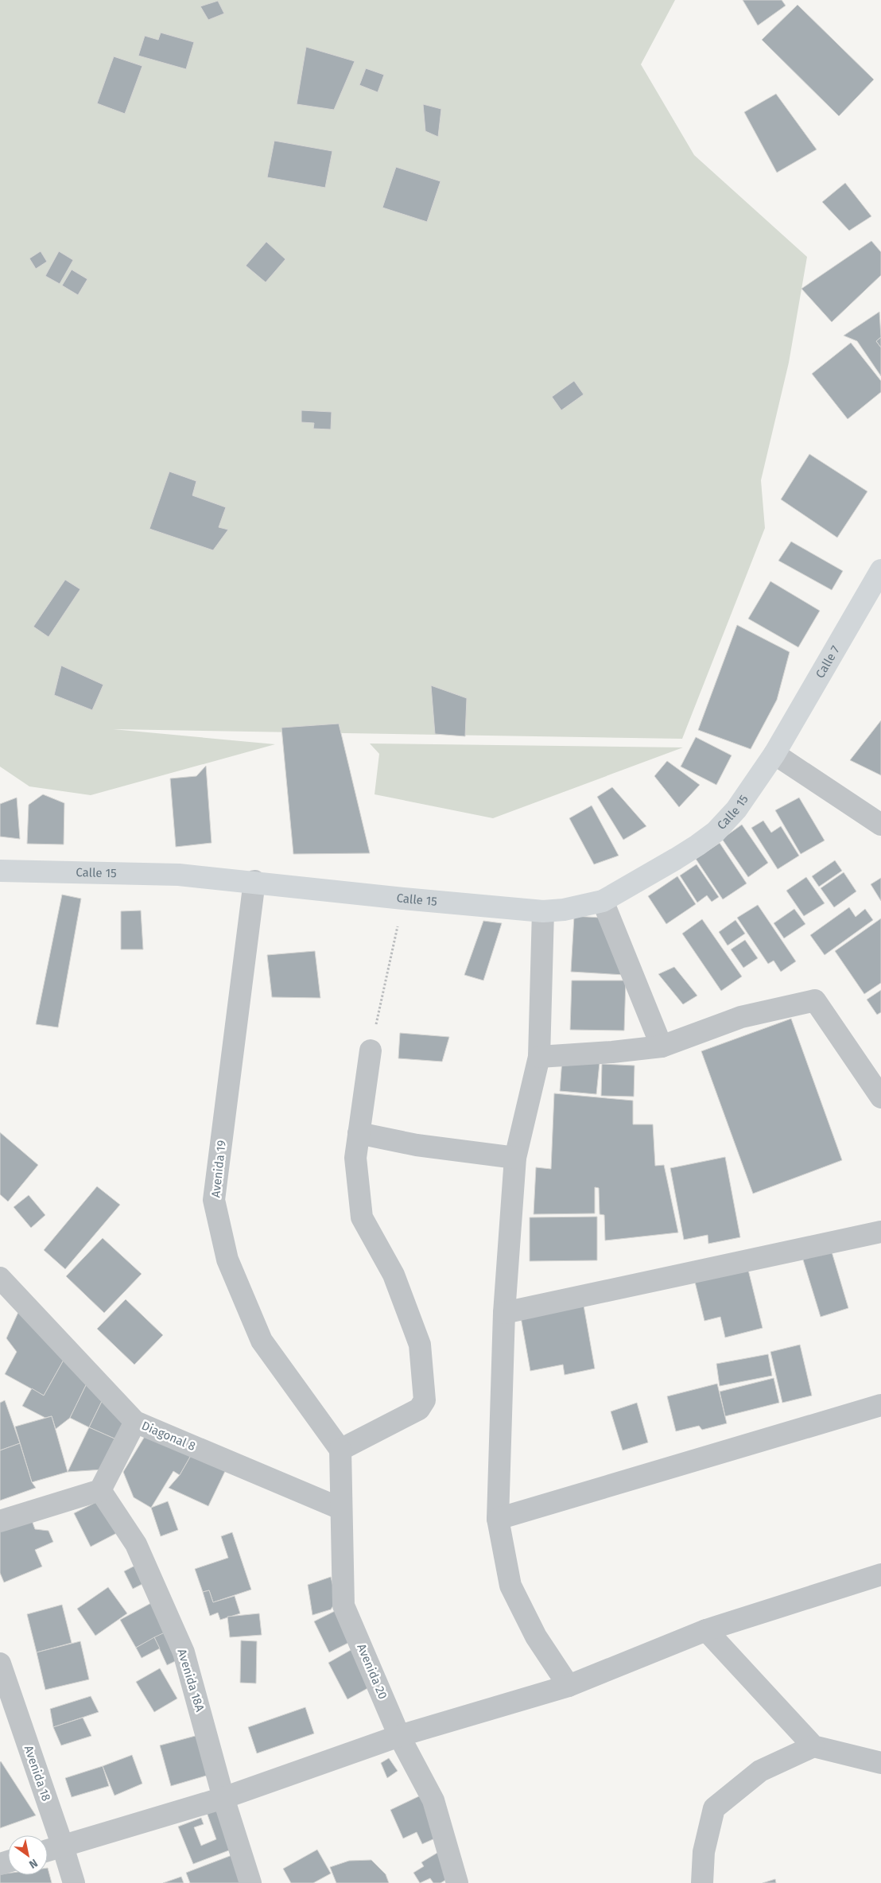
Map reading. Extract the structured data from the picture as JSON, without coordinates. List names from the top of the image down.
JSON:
{
  "streets": {
    "main road": ["Calle 7", "Calle 15"],
    "street": [
      "Avenida 19",
      "Diagonal 8",
      "Avenida 20",
      "Avenida 18A",
      "Avenida 18"
    ]
  },
  "crossings": [
    ["Calle 7", "Calle 15"],
    ["Calle 15", "Avenida 19"],
    ["Avenida 19", "Avenida 20"],
    ["Diagonal 8", "Avenida 20"]
  ],
  "north": "bottom right"
}
